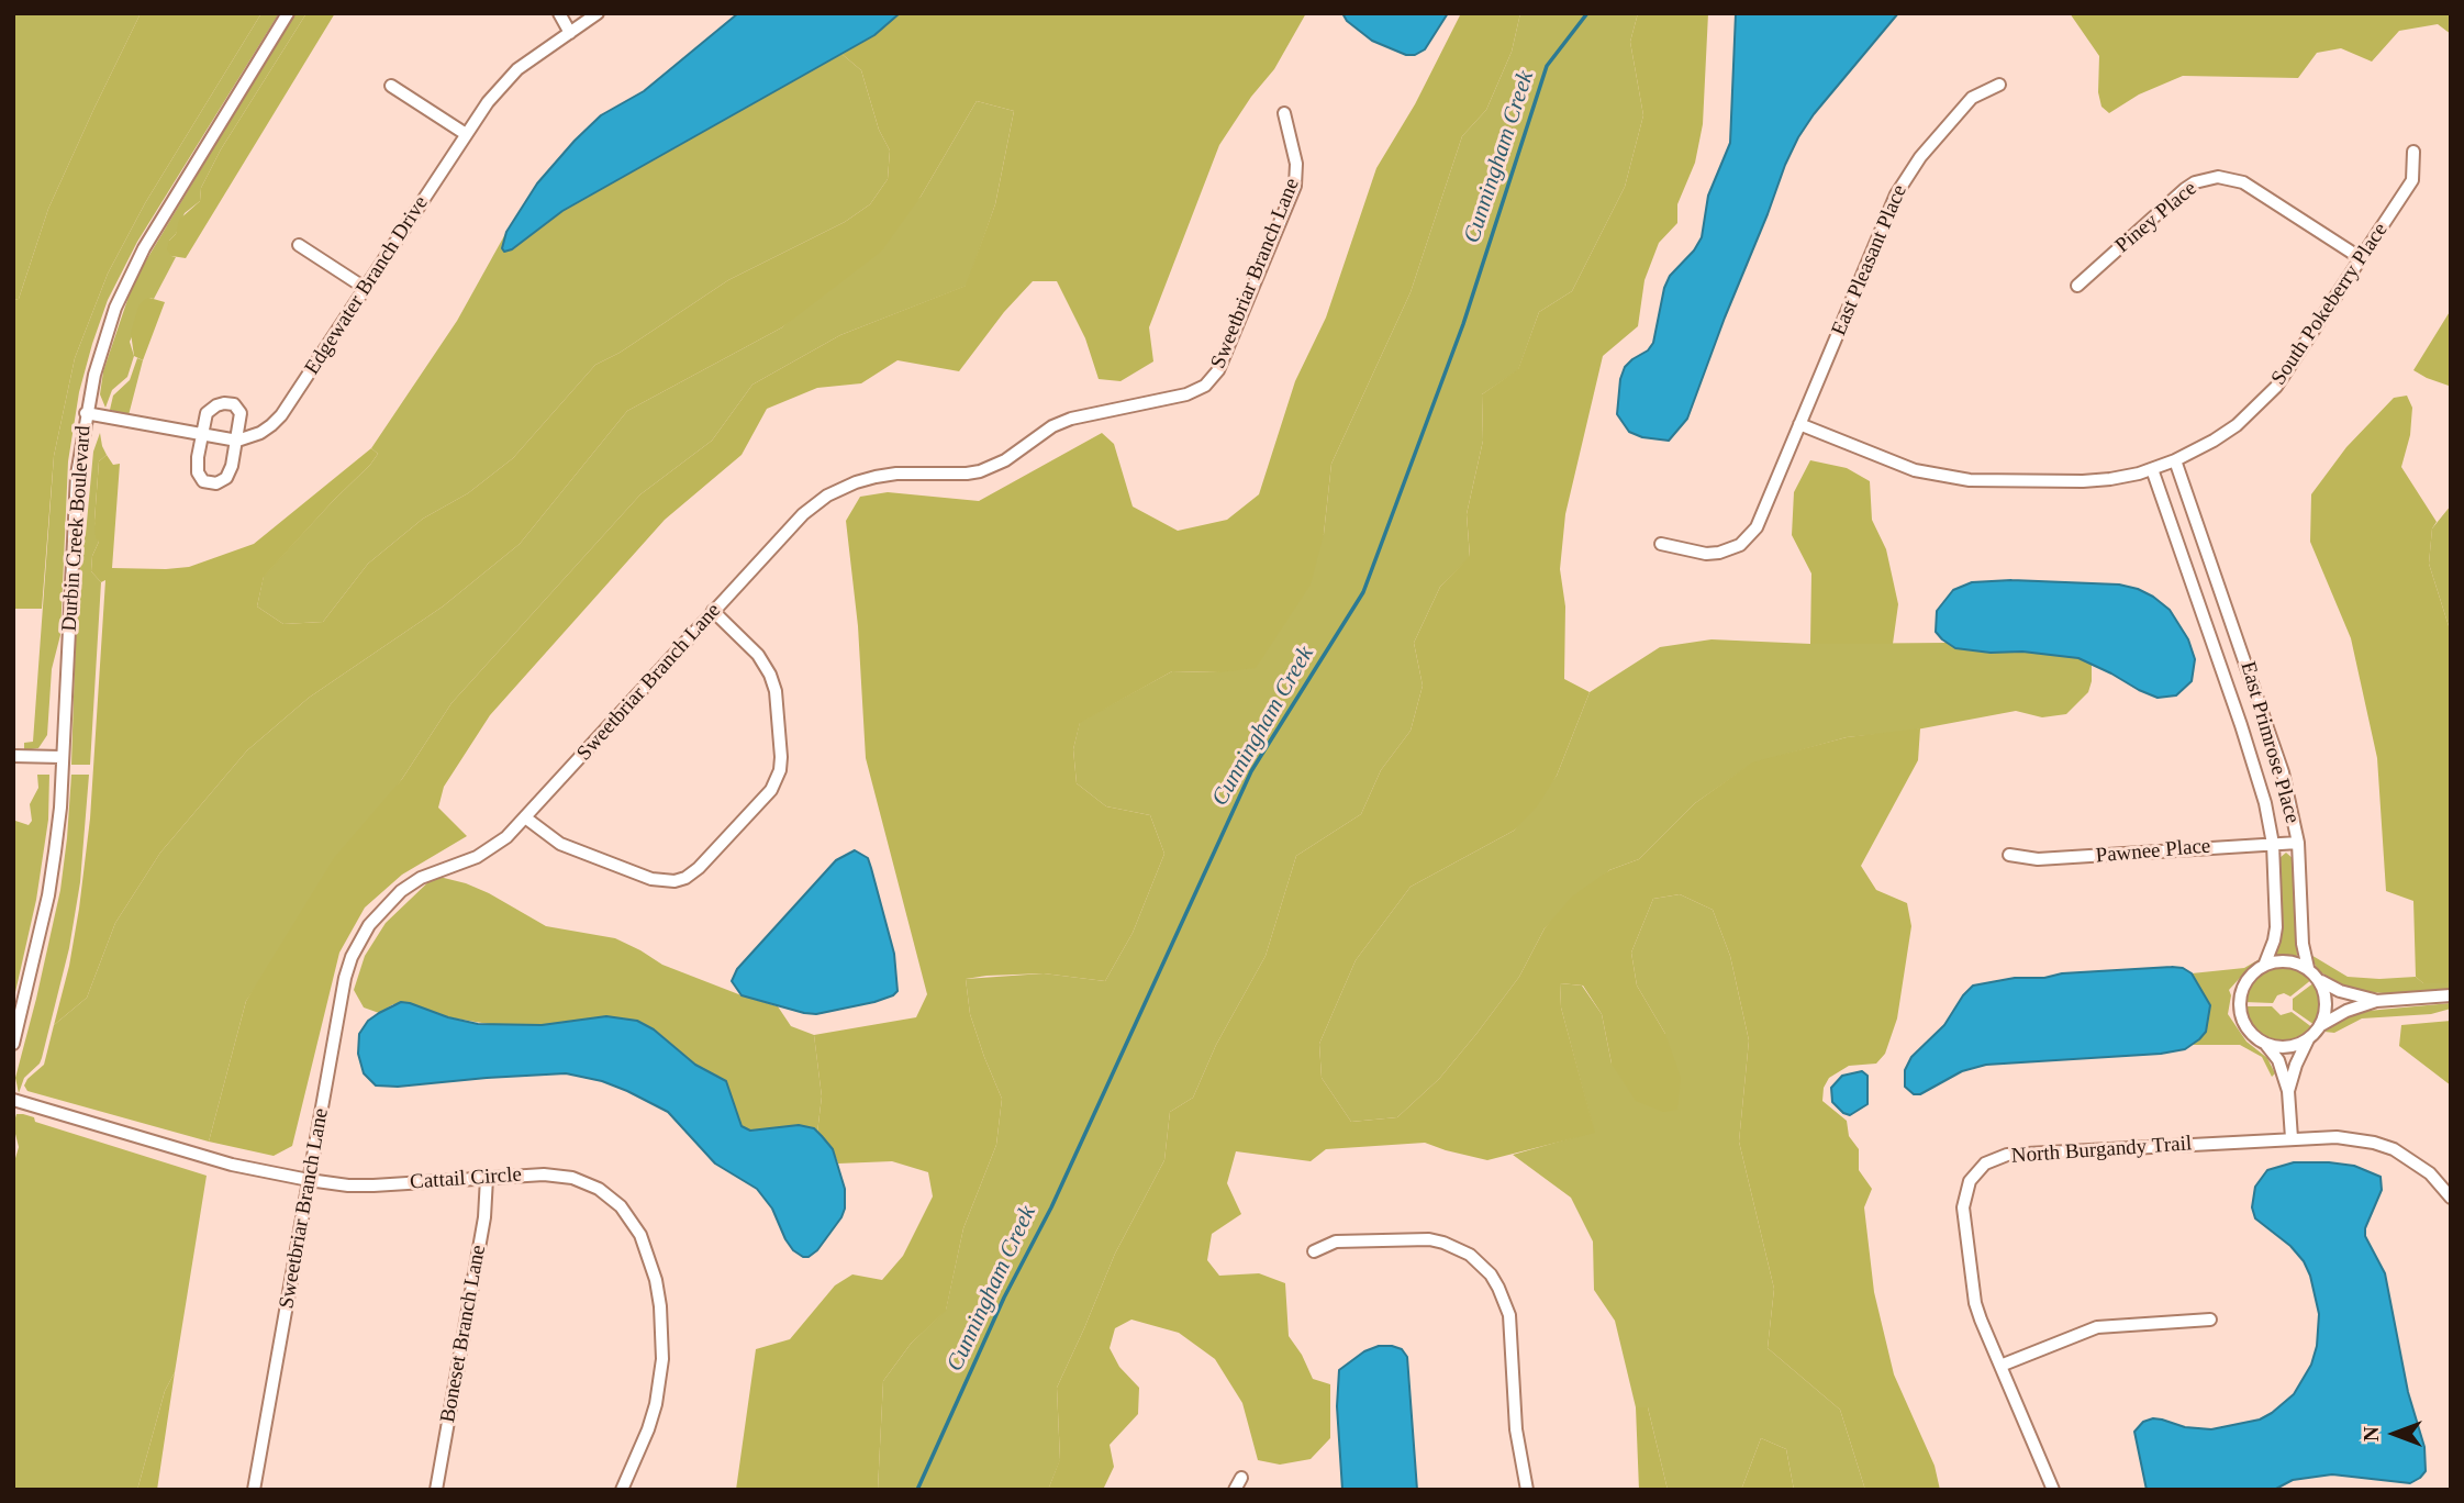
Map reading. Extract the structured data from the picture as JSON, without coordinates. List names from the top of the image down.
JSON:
{
  "streets": {
    "street": [
      "Piney Place",
      "East Pleasant Place",
      "Sweetbriar Branch Lane",
      "Edgewater Branch Drive",
      "South Pokeberry Place",
      "Durbin Creek Boulevard",
      "East Primrose Place",
      "Pawnee Place",
      "North Burgandy Trail",
      "Cattail Circle",
      "Boneset Branch Lane"
    ]
  },
  "crossings": [
    ["Piney Place", "South Pokeberry Place"],
    ["East Pleasant Place", "South Pokeberry Place"],
    ["Sweetbriar Branch Lane", "Cattail Circle"],
    ["South Pokeberry Place", "East Primrose Place"],
    ["East Primrose Place", "Pawnee Place"],
    ["Cattail Circle", "Boneset Branch Lane"]
  ],
  "water": ["Cunningham Creek"],
  "north": "left"
}
